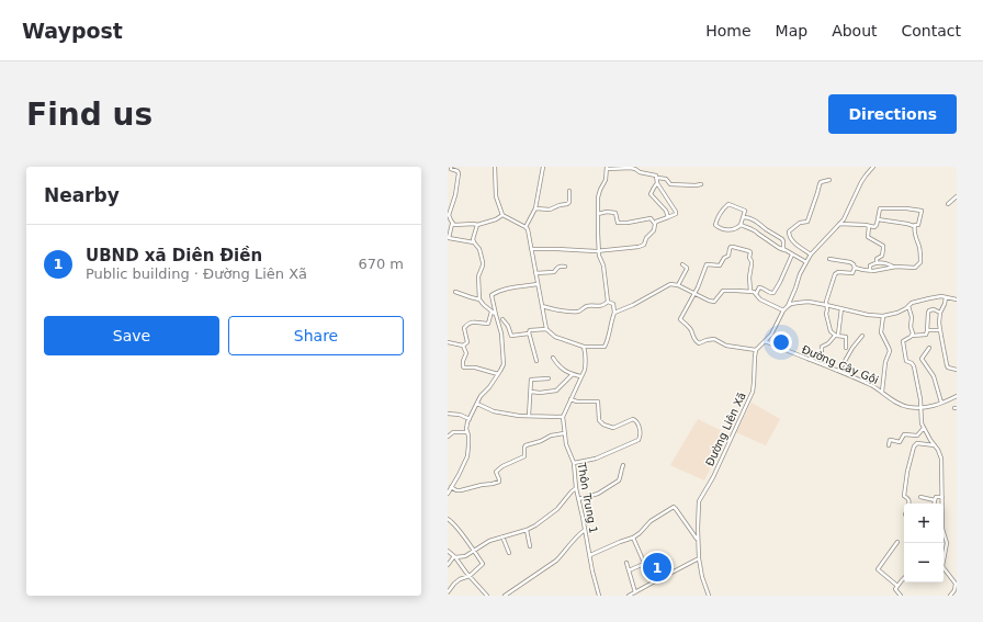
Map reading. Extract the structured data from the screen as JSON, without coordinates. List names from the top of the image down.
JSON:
{
  "streets": {
    "street": ["Đường Cây Gội", "Đường Liên Xã", "Thôn Trung 1"]
  },
  "page": {
    "header": "Waypost",
    "nav": [
      "Home",
      "Map",
      "About",
      "Contact"
    ],
    "buttons": [
      "Directions",
      ["Save", "Share"]
    ],
    "title": "Find us",
    "heading": "Nearby",
    "list": [
      {
        "mark": "1",
        "name": "UBND xã Diên Điền",
        "note": "Public building · Đường Liên Xã",
        "value": "670 m"
      }
    ],
    "map_buttons": ["+", "−"],
    "pins": "1"
  }
}
